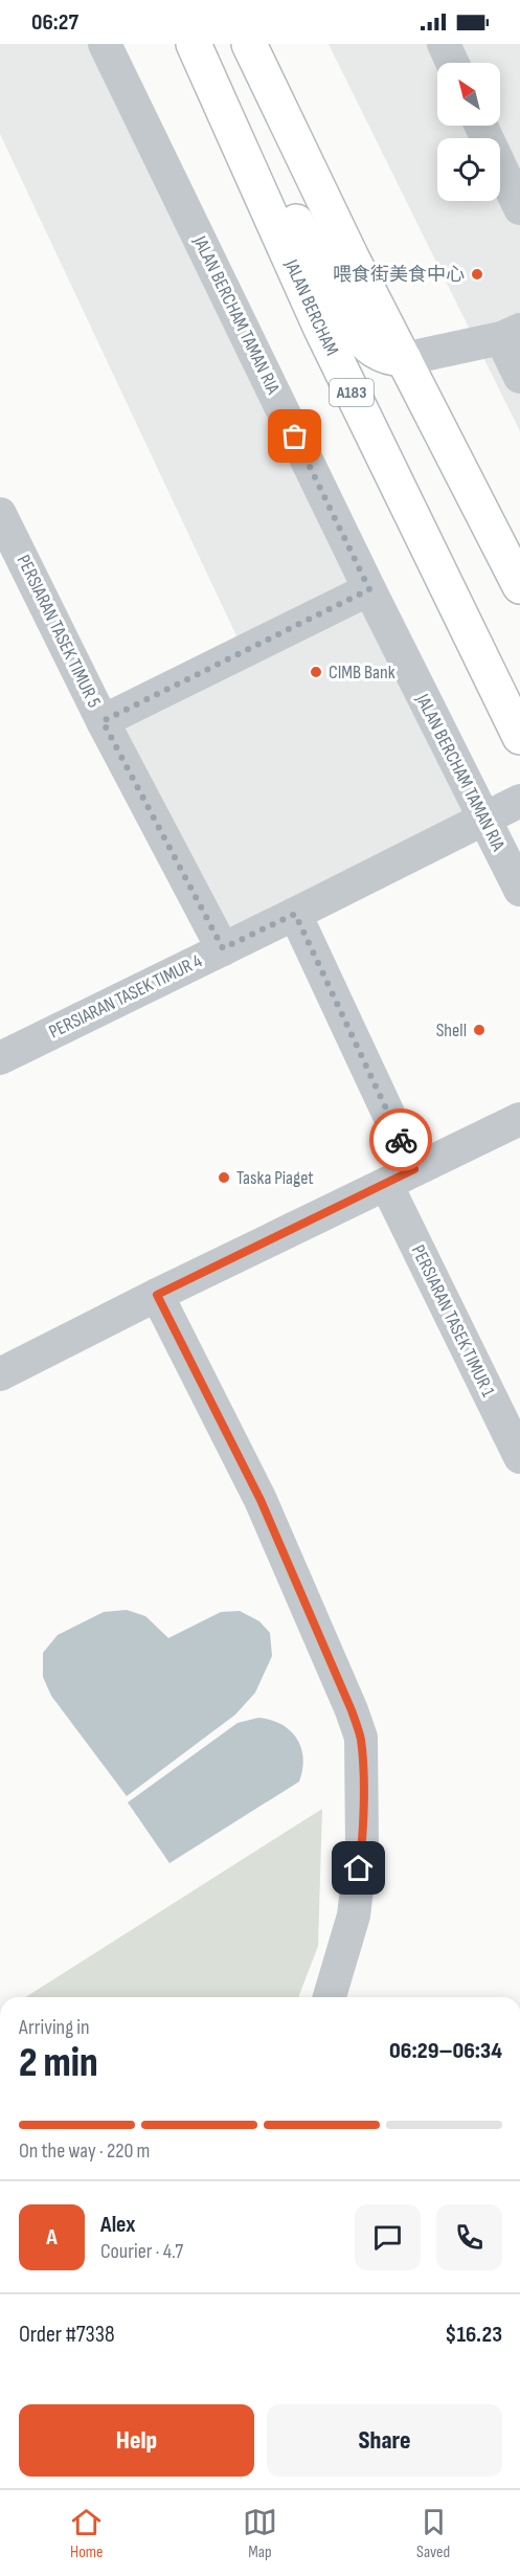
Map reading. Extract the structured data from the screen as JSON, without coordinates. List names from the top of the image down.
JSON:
{
  "streets": {
    "main road": ["JALAN BERCHAM", "A183"],
    "street": [
      "JALAN BERCHAM TAMAN RIA",
      "PERSIARAN TASEK TIMUR 5",
      "PERSIARAN TASEK TIMUR 4",
      "PERSIARAN TASEK TIMUR 1"
    ]
  },
  "crossings": [
    ["JALAN BERCHAM TAMAN RIA", "PERSIARAN TASEK TIMUR 4"],
    ["PERSIARAN TASEK TIMUR 5", "PERSIARAN TASEK TIMUR 4"],
    ["PERSIARAN TASEK TIMUR 4", "PERSIARAN TASEK TIMUR 1"]
  ],
  "places": [
    "喂食街美食中心",
    "CIMB Bank",
    "Shell",
    "Taska Piaget"
  ],
  "north": "top left",
  "page": {
    "status": "06:27",
    "heading": ["2 min", "Arriving in", "06:29–06:34"],
    "panel": [
      "Alex",
      "Courier · 4.7",
      "Order #7338",
      "$16.23"
    ],
    "bar": "On the way · 220 m",
    "round": "A",
    "buttons": ["Help", "Share"],
    "tabs": ["Home", "Map", "Saved"]
  }
}
